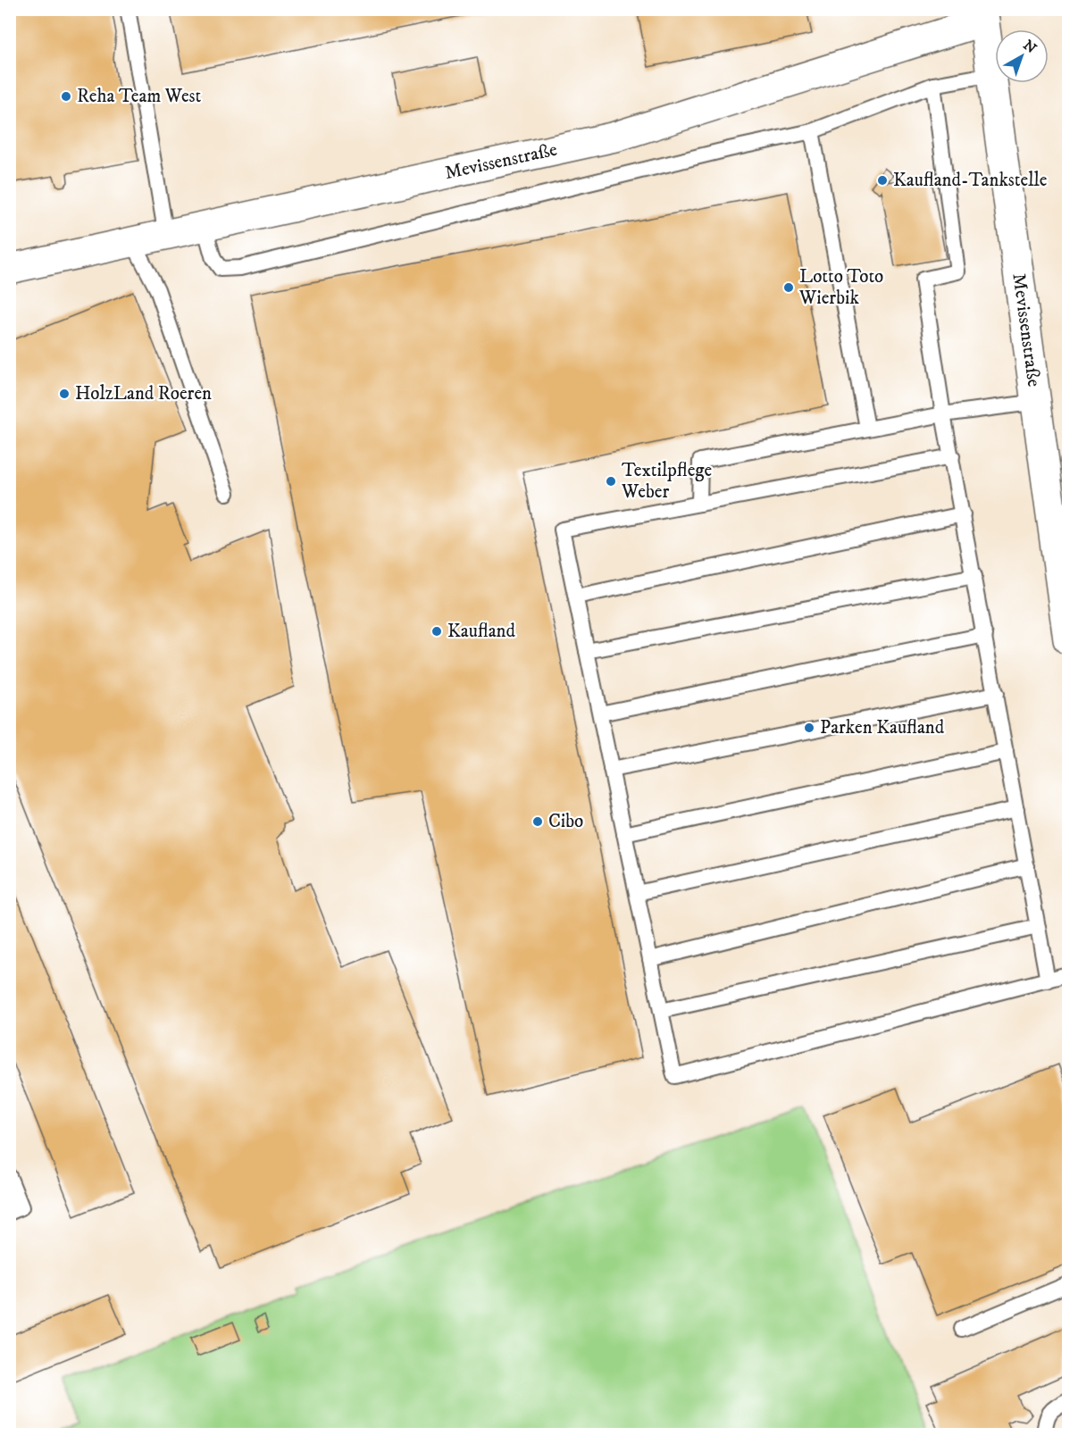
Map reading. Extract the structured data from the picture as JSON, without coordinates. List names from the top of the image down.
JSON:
{
  "streets": {
    "street": ["Mevissenstraße"]
  },
  "places": [
    "Reha Team West",
    "Kaufland-Tankstelle",
    "Lotto Toto Wierbik",
    "HolzLand Roeren",
    "Textilpflege Weber",
    "Kaufland",
    "Parken Kaufland",
    "Cibo"
  ],
  "north": "top right"
}
